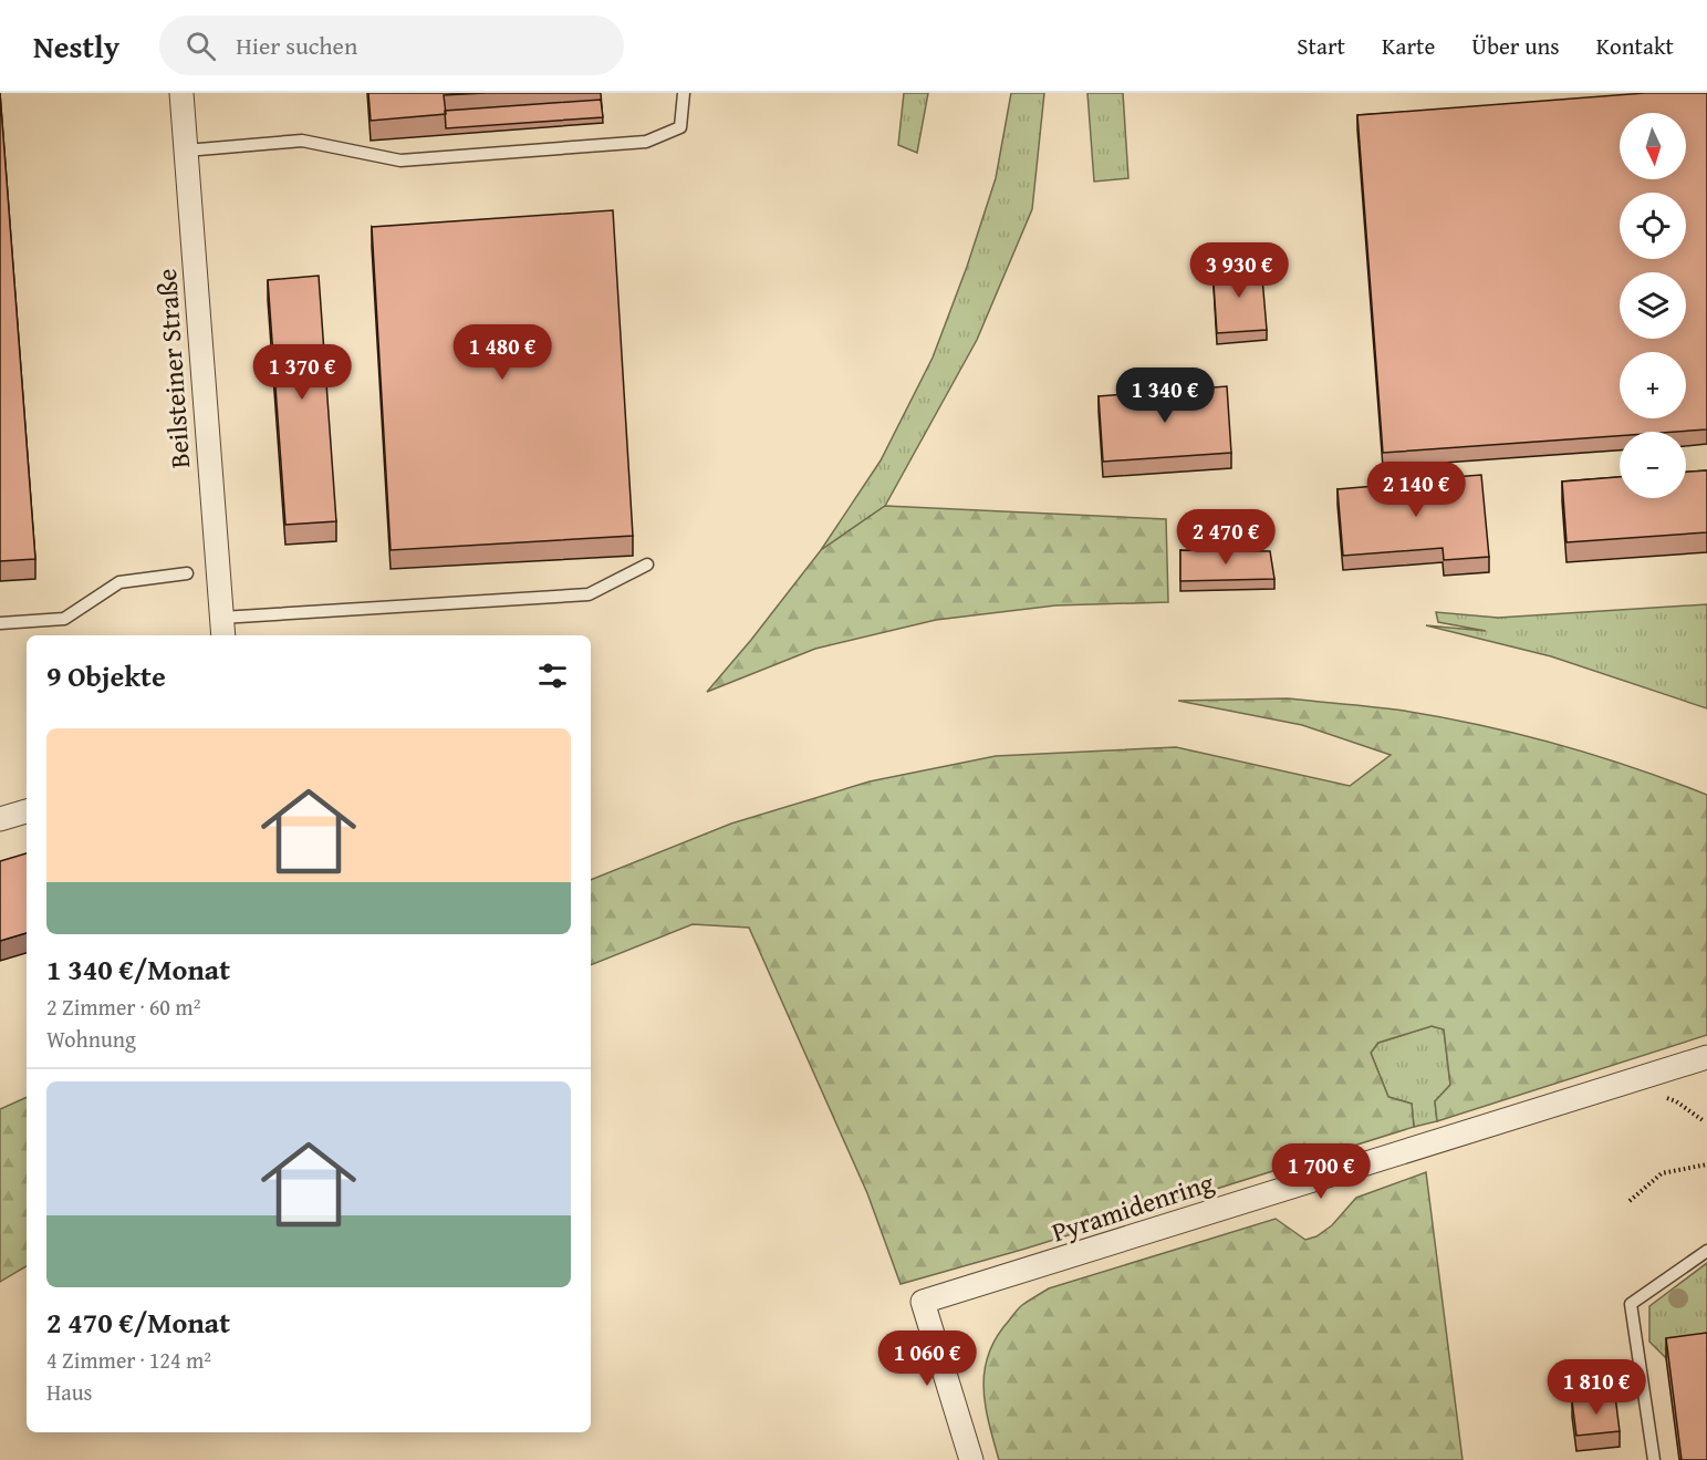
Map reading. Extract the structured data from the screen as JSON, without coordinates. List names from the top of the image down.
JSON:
{
  "streets": {
    "street": ["Beilsteiner Straße", "Pyramidenring"]
  },
  "north": "bottom",
  "page": {
    "header": "Nestly",
    "search": "Hier suchen",
    "nav": [
      "Start",
      "Karte",
      "Über uns",
      "Kontakt"
    ],
    "map_buttons": ["+", "−"],
    "price": [
      "3 930 €",
      "1 480 €",
      "1 370 €",
      "1 340 €",
      "2 140 €",
      "2 470 €",
      "1 700 €",
      "1 060 €",
      "1 810 €"
    ],
    "heading": "9 Objekte",
    "list": [
      {
        "name": "1 340 €/Monat",
        "note": "2 Zimmer · 60 m² · Wohnung"
      },
      {
        "name": "2 470 €/Monat",
        "note": "4 Zimmer · 124 m² · Haus"
      }
    ]
  }
}
